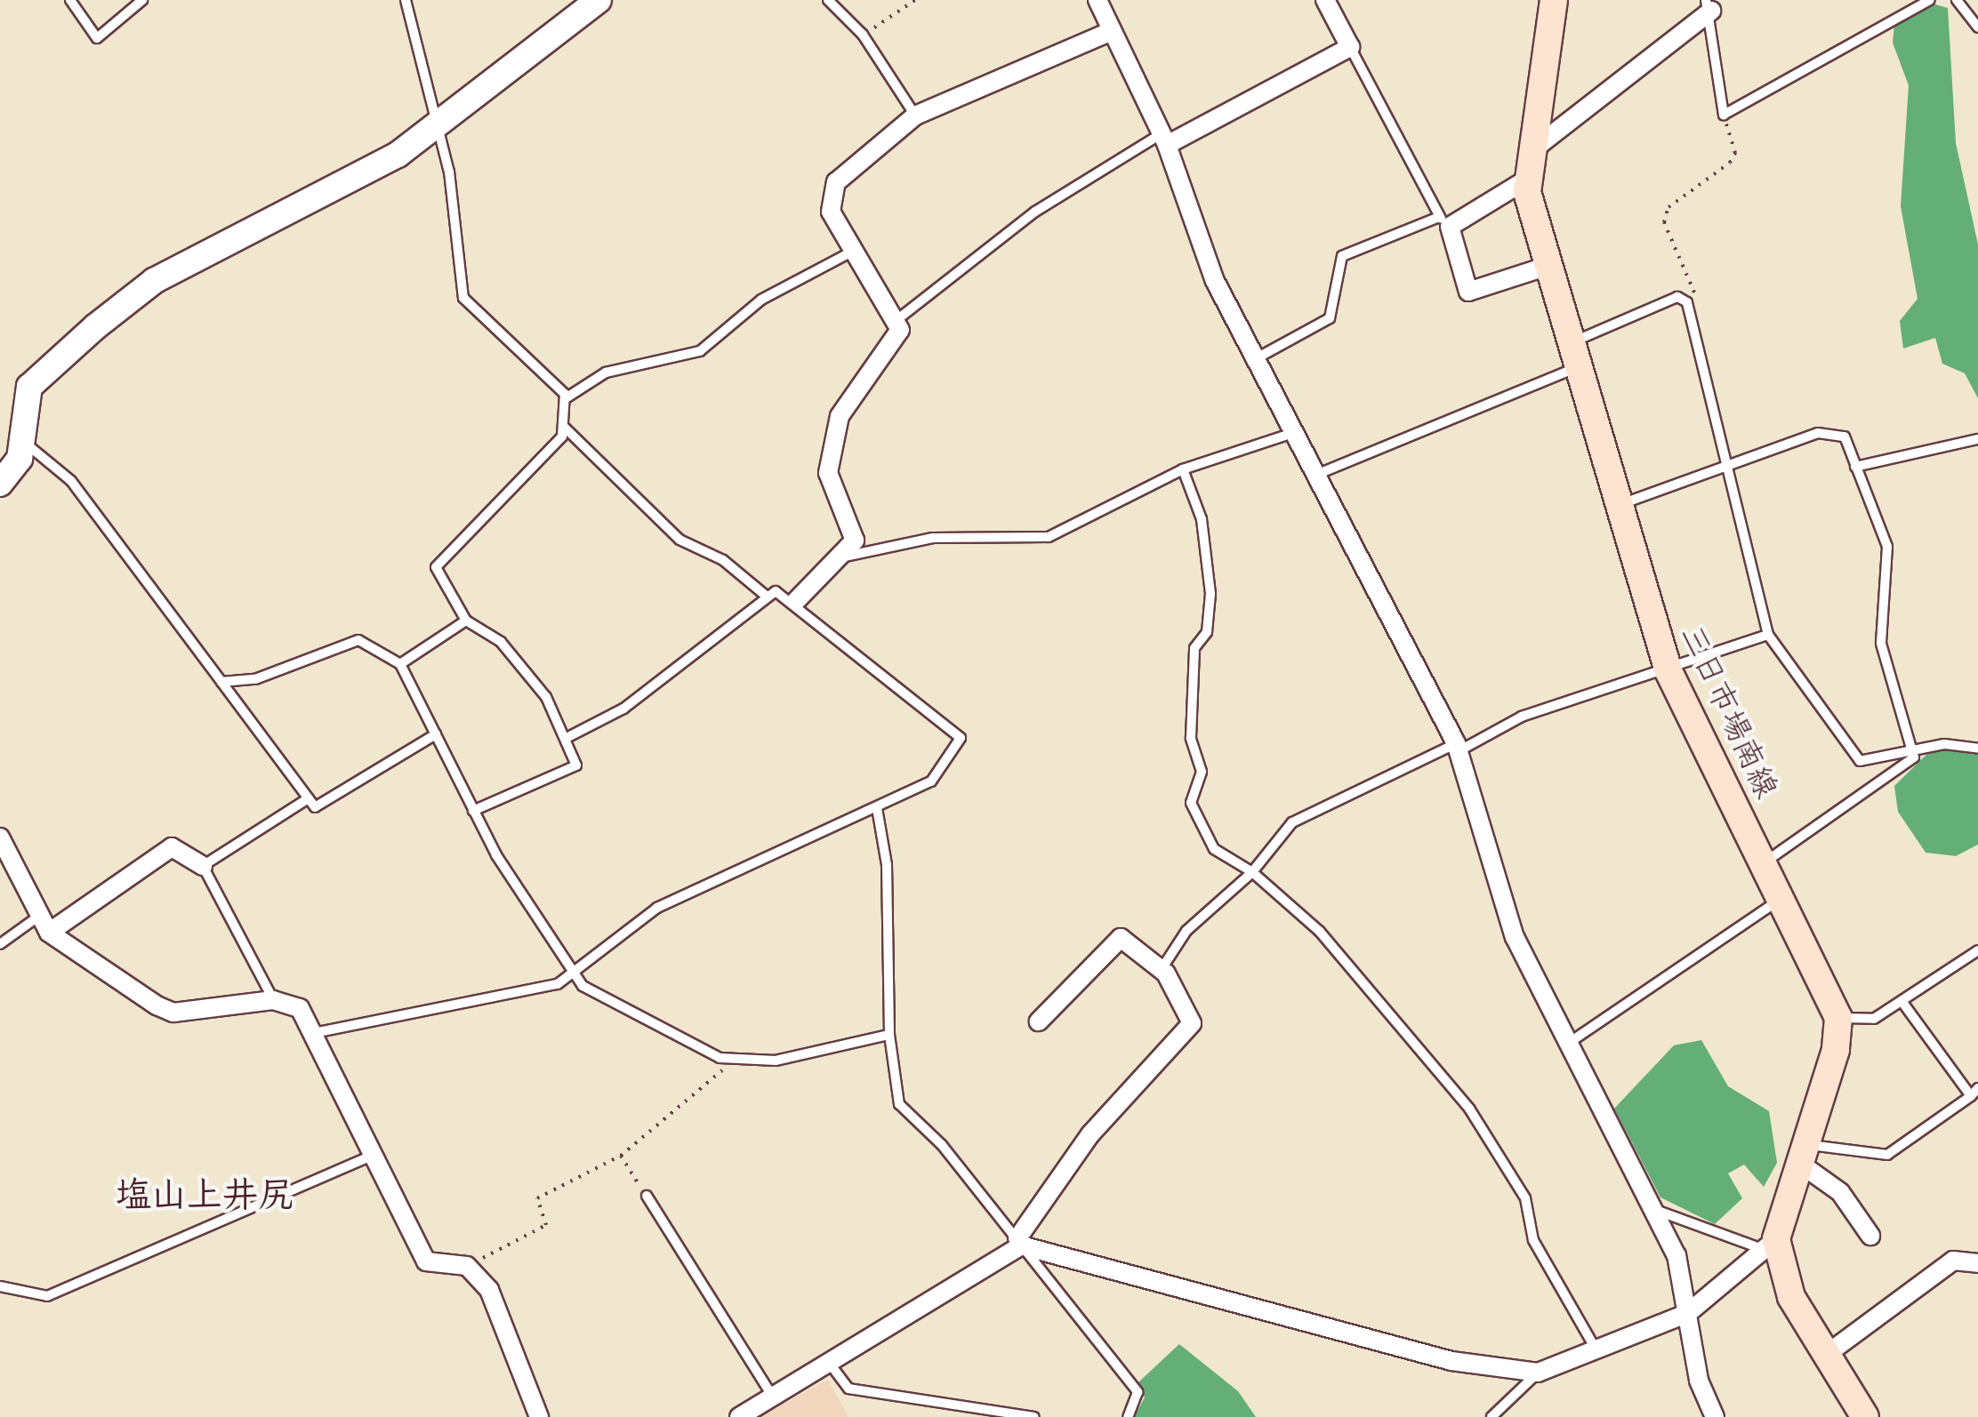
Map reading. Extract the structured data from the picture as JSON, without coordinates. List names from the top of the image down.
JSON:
{
  "streets": {
    "main road": ["三日市場南線"]
  },
  "districts": ["塩山上井尻"]
}
